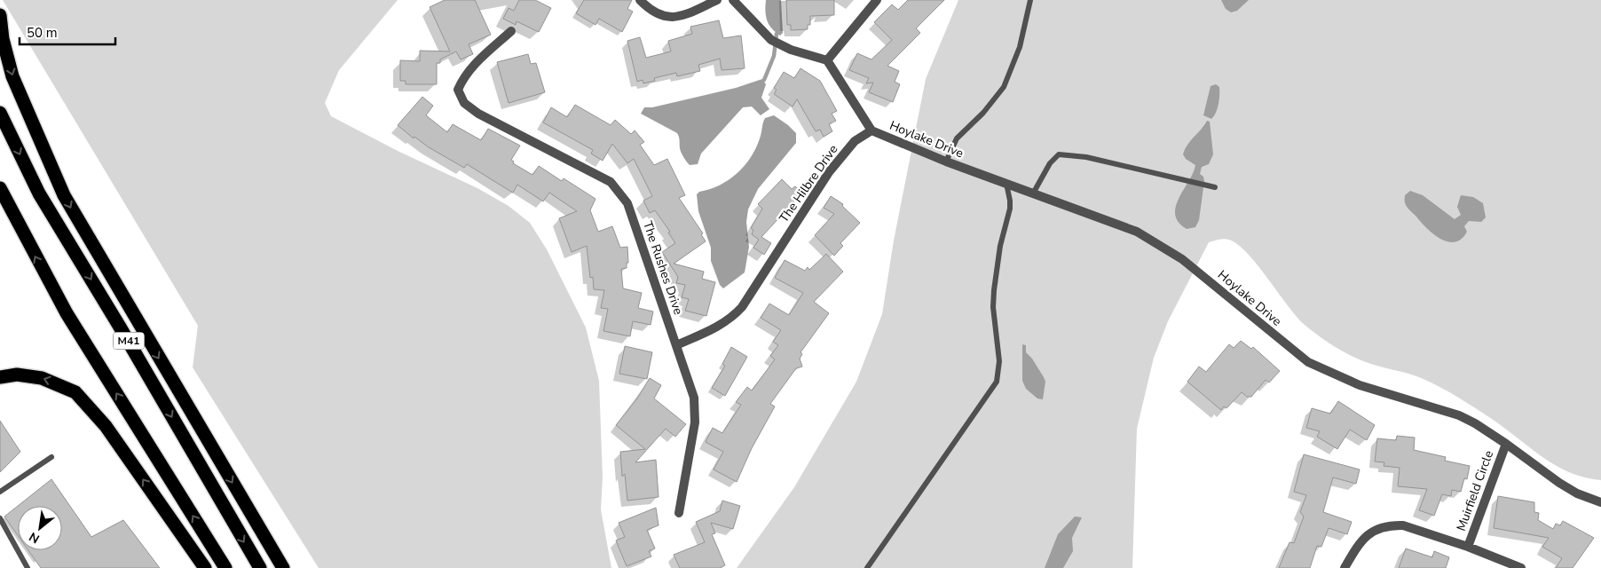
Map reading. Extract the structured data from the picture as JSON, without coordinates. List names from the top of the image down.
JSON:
{
  "streets": {
    "highway": ["M41"],
    "street": [
      "Hoylake Drive",
      "The Hilbre Drive",
      "The Rushes Drive",
      "Muirfield Circle"
    ]
  },
  "crossings": [
    ["Hoylake Drive", "The Hilbre Drive"],
    ["Hoylake Drive", "Muirfield Circle"],
    ["The Hilbre Drive", "The Rushes Drive"]
  ],
  "scale_bar": "50 m",
  "north": "bottom left"
}
